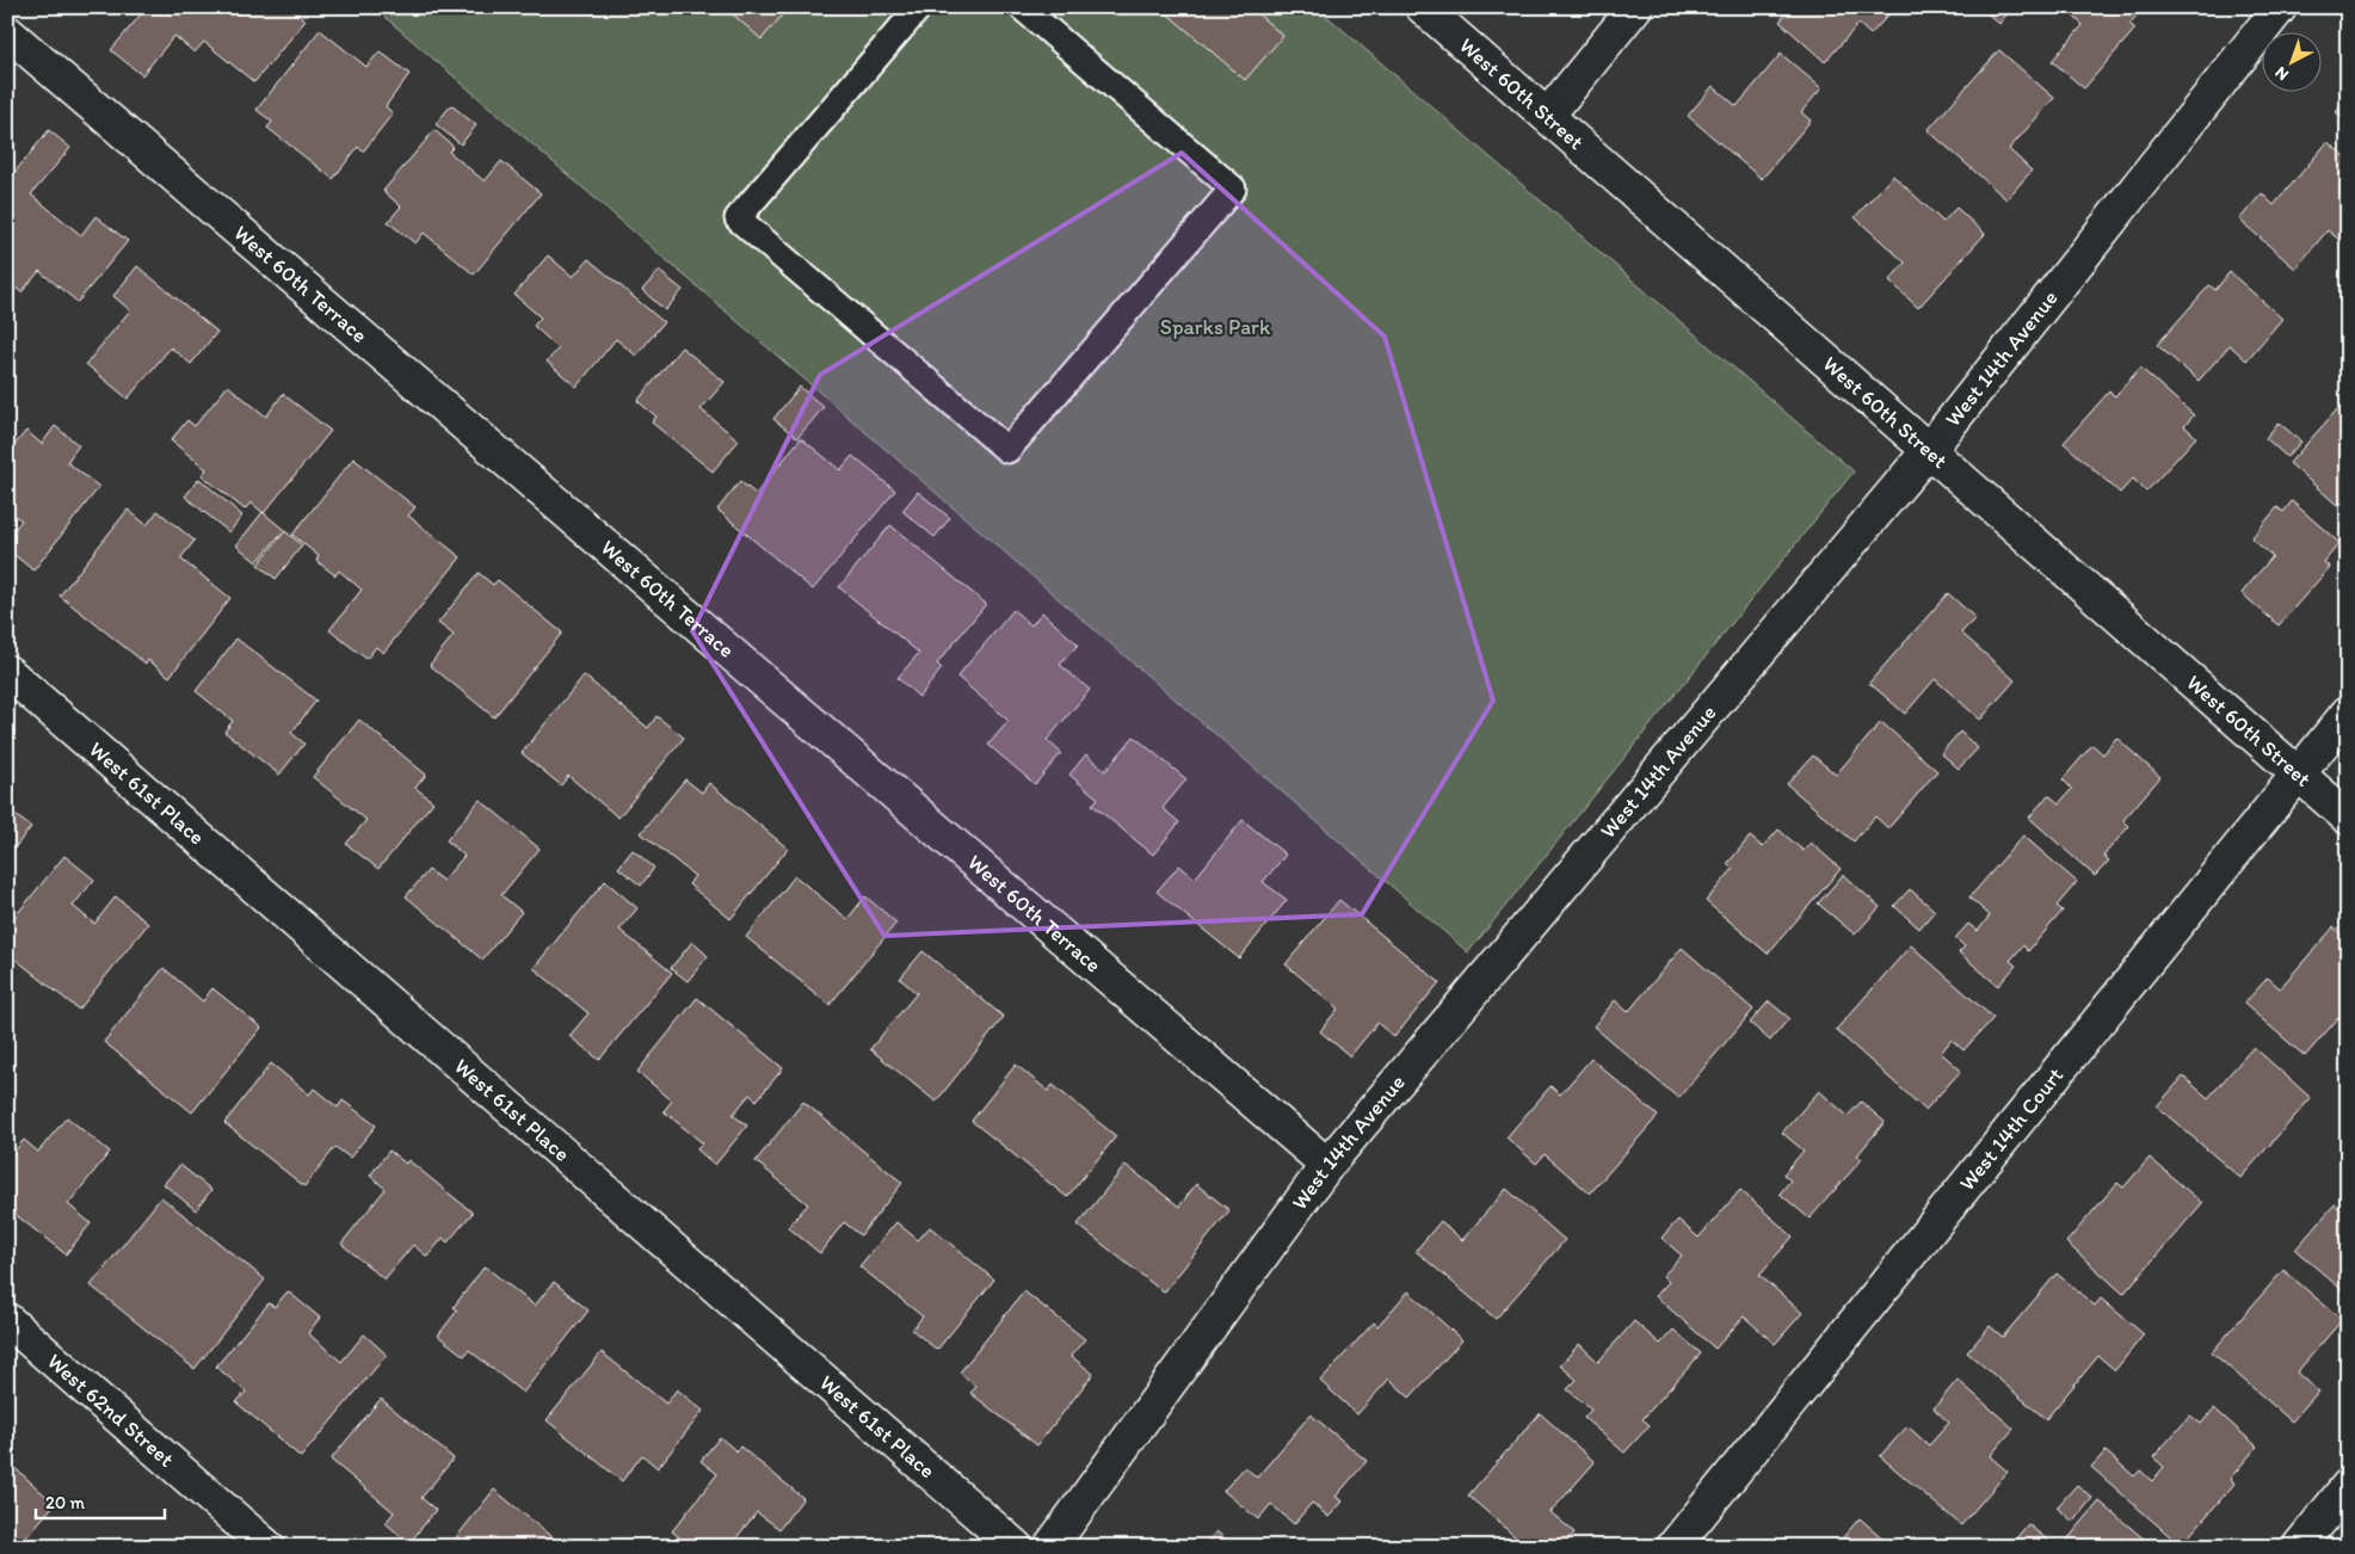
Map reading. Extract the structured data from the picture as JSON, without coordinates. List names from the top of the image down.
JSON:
{
  "streets": {
    "street": [
      "West 60th Street",
      "West 60th Terrace",
      "West 14th Avenue",
      "West 61st Place",
      "West 14th Court",
      "West 62nd Street"
    ]
  },
  "crossings": [
    ["West 60th Street", "West 14th Avenue"],
    ["West 60th Street", "West 14th Court"],
    ["West 60th Terrace", "West 14th Avenue"]
  ],
  "parks": ["Sparks Park"],
  "scale_bar": "20 m",
  "north": "bottom left"
}
